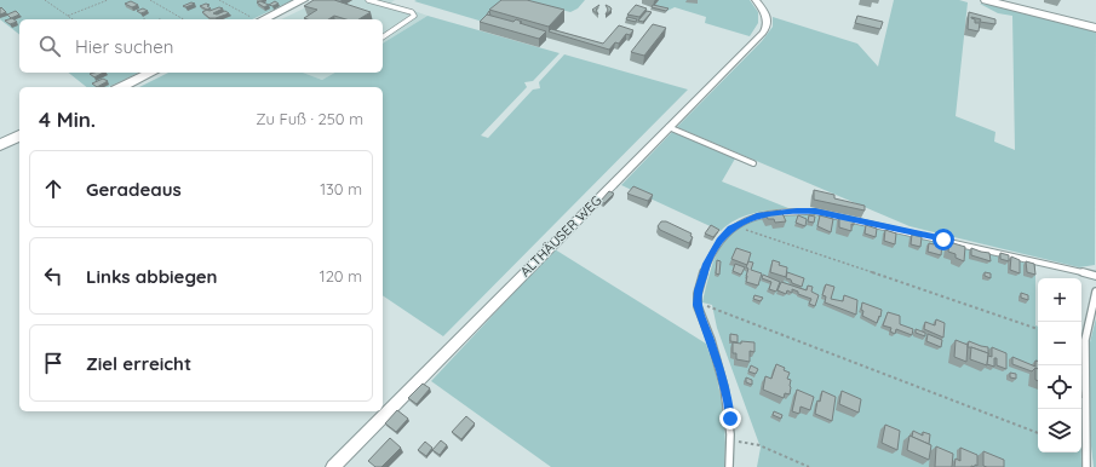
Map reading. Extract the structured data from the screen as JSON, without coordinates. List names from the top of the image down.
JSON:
{
  "streets": {
    "street": ["ALTHÄUSER WEG"]
  },
  "page": {
    "search": "Hier suchen",
    "heading": ["4 Min.", "Zu Fuß · 250 m"],
    "list": [
      ["Geradeaus", "130 m"],
      ["Links abbiegen", "120 m"],
      "Ziel erreicht"
    ],
    "map_buttons": ["+", "−"]
  }
}
